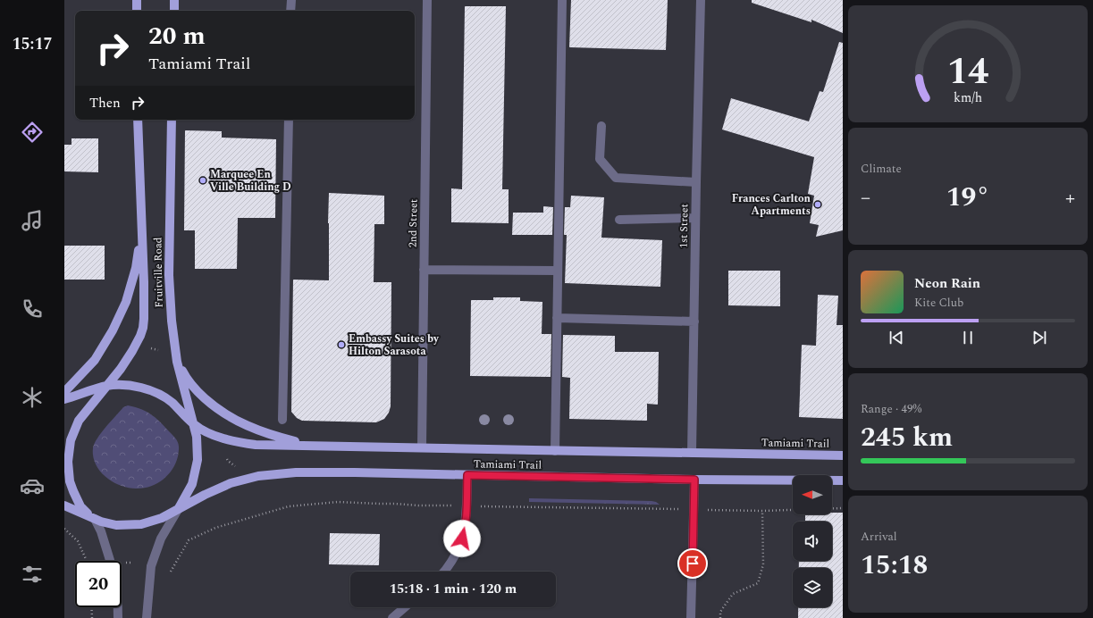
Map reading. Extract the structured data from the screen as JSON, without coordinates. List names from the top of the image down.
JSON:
{
  "streets": {
    "main road": ["Fruitville Road", "Tamiami Trail"],
    "street": ["2nd Street", "1st Street"]
  },
  "crossings": [
    ["2nd Street", "Tamiami Trail"],
    ["1st Street", "Tamiami Trail"],
    ["Fruitville Road", "Tamiami Trail"]
  ],
  "places": ["Marquee En Ville Building D", "Frances Carlton Apartments", "Embassy Suites by Hilton Sarasota"],
  "north": "left",
  "page": {
    "tabs": "15:17",
    "turn": ["20 m", "Tamiami Trail"],
    "then": "Then",
    "tile": [
      "Climate",
      ["Range · 49%", "245 km"],
      ["Arrival", "15:18"]
    ],
    "heat": ["−", "19°", "+"],
    "song": ["Neon Rain", "Kite Club"],
    "limit": "20",
    "trip": "15:18 · 1 min · 120 m",
    "gauge": ["14", "km/h"]
  }
}
